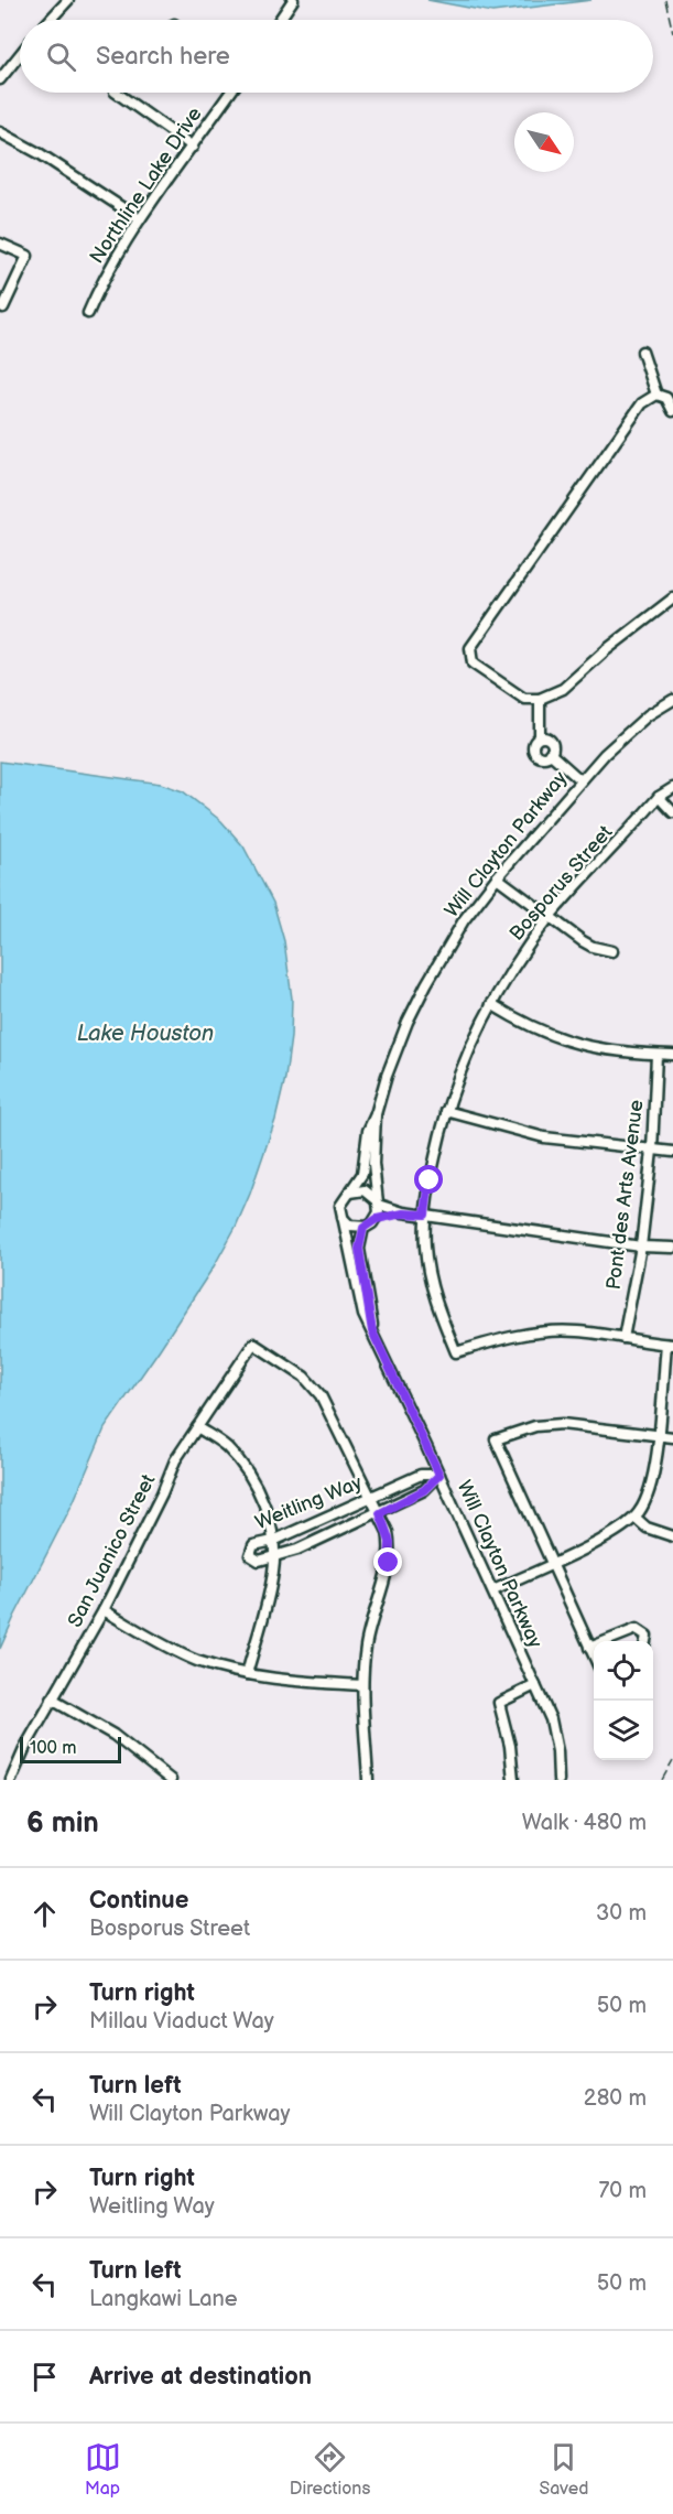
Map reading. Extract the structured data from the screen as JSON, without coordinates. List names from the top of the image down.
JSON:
{
  "streets": {
    "street": [
      "Northline Lake Drive",
      "Will Clayton Parkway",
      "Bosporus Street",
      "Pont des Arts Avenue",
      "Weitling Way",
      "San Juanico Street"
    ]
  },
  "crossings": [
    ["Will Clayton Parkway", "Weitling Way"],
    ["Bosporus Street", "Pont des Arts Avenue"],
    ["Weitling Way", "San Juanico Street"]
  ],
  "water": ["Lake Houston"],
  "scale_bar": "100 m",
  "north": "bottom right",
  "page": {
    "search": "Search here",
    "scale": "100 m",
    "heading": ["6 min", "Walk · 480 m"],
    "list": [
      ["Continue", "Bosporus Street", "30 m"],
      ["Turn right", "Millau Viaduct Way", "50 m"],
      ["Turn left", "Will Clayton Parkway", "280 m"],
      ["Turn right", "Weitling Way", "70 m"],
      ["Turn left", "Langkawi Lane", "50 m"],
      "Arrive at destination"
    ],
    "nav": ["Map", "Directions", "Saved"]
  }
}
